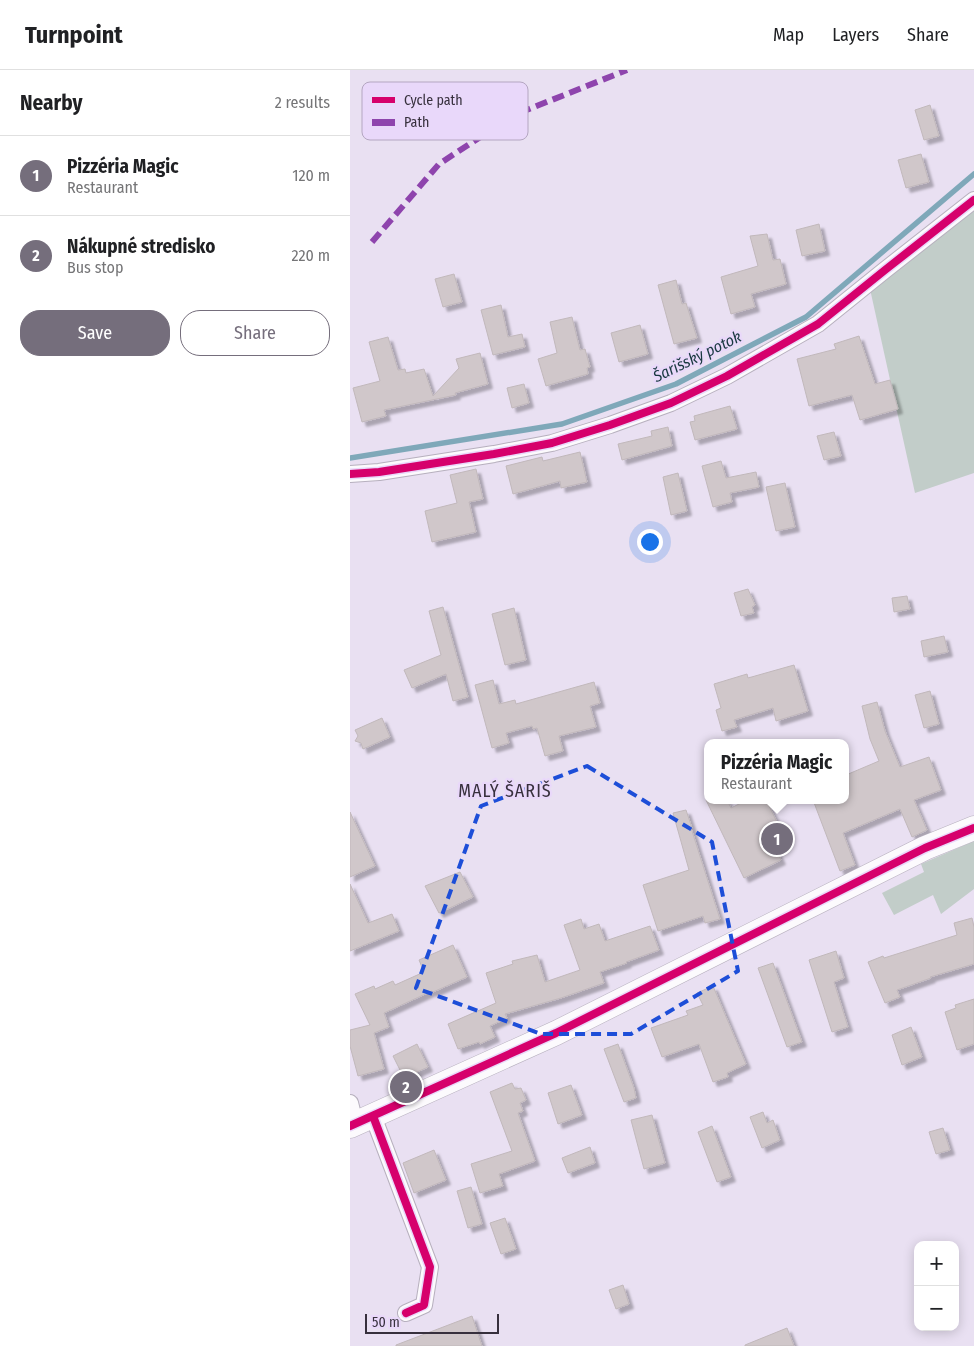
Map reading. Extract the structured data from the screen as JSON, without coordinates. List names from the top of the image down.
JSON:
{
  "districts": ["MALÝ ŠARIŠ"],
  "water": ["Šarišský potok"],
  "legend": ["Cycle path", "Path"],
  "scale_bar": "50 m",
  "page": {
    "header": "Turnpoint",
    "nav": ["Map", "Layers", "Share"],
    "heading": ["Nearby", "2 results"],
    "list": [
      {
        "mark": "1",
        "name": "Pizzéria Magic",
        "note": "Restaurant",
        "value": "120 m"
      },
      {
        "mark": "2",
        "name": "Nákupné stredisko",
        "note": "Bus stop",
        "value": "220 m"
      }
    ],
    "buttons": ["Save", "Share"],
    "popup": ["Pizzéria Magic", "Restaurant"],
    "pins": ["1", "2"],
    "map_buttons": ["+", "−"],
    "scale": "50 m"
  }
}
